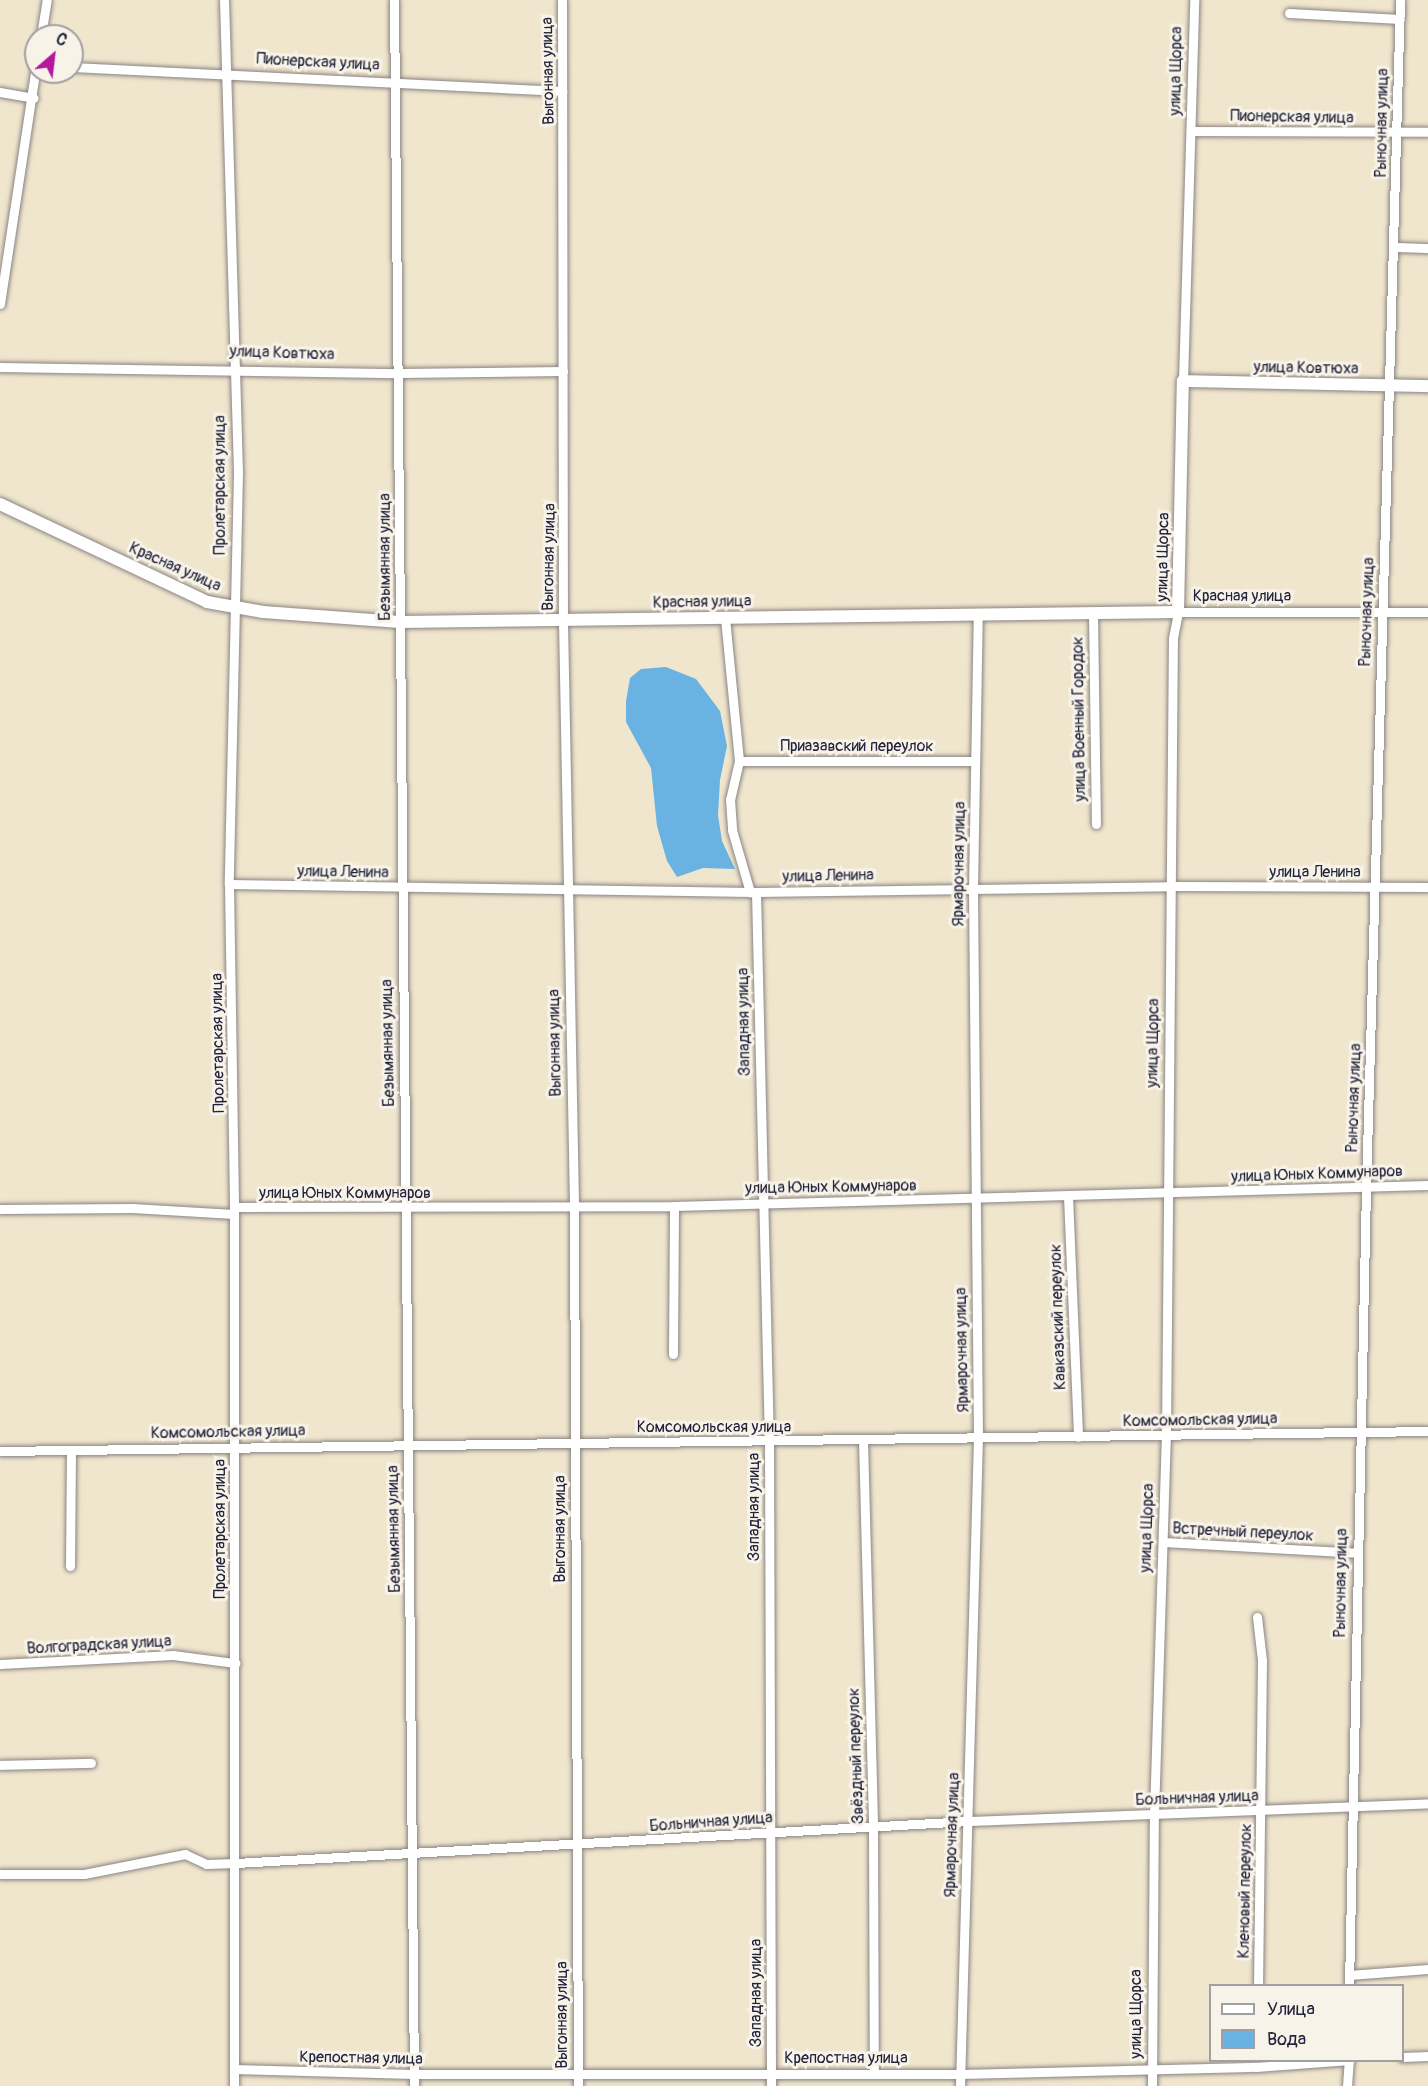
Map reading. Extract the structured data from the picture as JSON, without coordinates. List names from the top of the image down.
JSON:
{
  "streets": {
    "main road": ["улица Щорса", "улица Ковтюха", "Красная улица"],
    "street": [
      "Пионерская улица",
      "Выгонная улица",
      "Рыночная улица",
      "Пролетарская улица",
      "Безымянная улица",
      "улица Военный Городок",
      "Приазавский переулок",
      "Ярмарочная улица",
      "улица Ленина",
      "Западная улица",
      "улица Юных Коммунаров",
      "Кавказский переулок",
      "Комсомольская улица",
      "Встречный переулок",
      "Волгоградская улица",
      "Звёздный переулок",
      "Больничная улица",
      "Кленовый переулок",
      "Крепостная улица"
    ]
  },
  "crossings": [
    ["Пионерская улица", "Выгонная улица"],
    ["Пионерская улица", "улица Щорса"],
    ["Пионерская улица", "Рыночная улица"],
    ["Пионерская улица", "Пролетарская улица"],
    ["Пионерская улица", "Безымянная улица"],
    ["Выгонная улица", "улица Ковтюха"],
    ["Выгонная улица", "Красная улица"],
    ["Выгонная улица", "улица Ленина"],
    ["Выгонная улица", "улица Юных Коммунаров"],
    ["Выгонная улица", "Комсомольская улица"],
    ["Выгонная улица", "Больничная улица"],
    ["Выгонная улица", "Крепостная улица"],
    ["улица Щорса", "улица Ковтюха"],
    ["улица Щорса", "Красная улица"],
    ["улица Щорса", "улица Ленина"],
    ["улица Щорса", "улица Юных Коммунаров"],
    ["улица Щорса", "Комсомольская улица"],
    ["улица Щорса", "Встречный переулок"],
    ["улица Щорса", "Больничная улица"],
    ["улица Щорса", "Крепостная улица"],
    ["Рыночная улица", "улица Ковтюха"],
    ["Рыночная улица", "Красная улица"],
    ["Рыночная улица", "улица Ленина"],
    ["Рыночная улица", "улица Юных Коммунаров"],
    ["Рыночная улица", "Комсомольская улица"],
    ["Рыночная улица", "Встречный переулок"],
    ["Рыночная улица", "Больничная улица"],
    ["улица Ковтюха", "Пролетарская улица"],
    ["улица Ковтюха", "Безымянная улица"],
    ["Пролетарская улица", "Красная улица"],
    ["Пролетарская улица", "улица Ленина"],
    ["Пролетарская улица", "улица Юных Коммунаров"],
    ["Пролетарская улица", "Комсомольская улица"],
    ["Пролетарская улица", "Волгоградская улица"],
    ["Пролетарская улица", "Больничная улица"],
    ["Пролетарская улица", "Крепостная улица"],
    ["Безымянная улица", "Красная улица"],
    ["Безымянная улица", "улица Ленина"],
    ["Безымянная улица", "улица Юных Коммунаров"],
    ["Безымянная улица", "Комсомольская улица"],
    ["Безымянная улица", "Больничная улица"],
    ["Безымянная улица", "Крепостная улица"],
    ["Красная улица", "улица Военный Городок"],
    ["Красная улица", "Ярмарочная улица"],
    ["Красная улица", "Западная улица"],
    ["Приазавский переулок", "Ярмарочная улица"],
    ["Приазавский переулок", "Западная улица"],
    ["Ярмарочная улица", "улица Ленина"],
    ["Ярмарочная улица", "улица Юных Коммунаров"],
    ["Ярмарочная улица", "Комсомольская улица"],
    ["Ярмарочная улица", "Больничная улица"],
    ["Ярмарочная улица", "Крепостная улица"],
    ["улица Ленина", "Западная улица"],
    ["Западная улица", "улица Юных Коммунаров"],
    ["Западная улица", "Комсомольская улица"],
    ["Западная улица", "Больничная улица"],
    ["Западная улица", "Крепостная улица"],
    ["улица Юных Коммунаров", "Кавказский переулок"],
    ["Кавказский переулок", "Комсомольская улица"],
    ["Комсомольская улица", "Звёздный переулок"],
    ["Звёздный переулок", "Больничная улица"],
    ["Звёздный переулок", "Крепостная улица"],
    ["Больничная улица", "Кленовый переулок"]
  ],
  "legend": ["Улица", "Вода"],
  "north": "top right"
}
